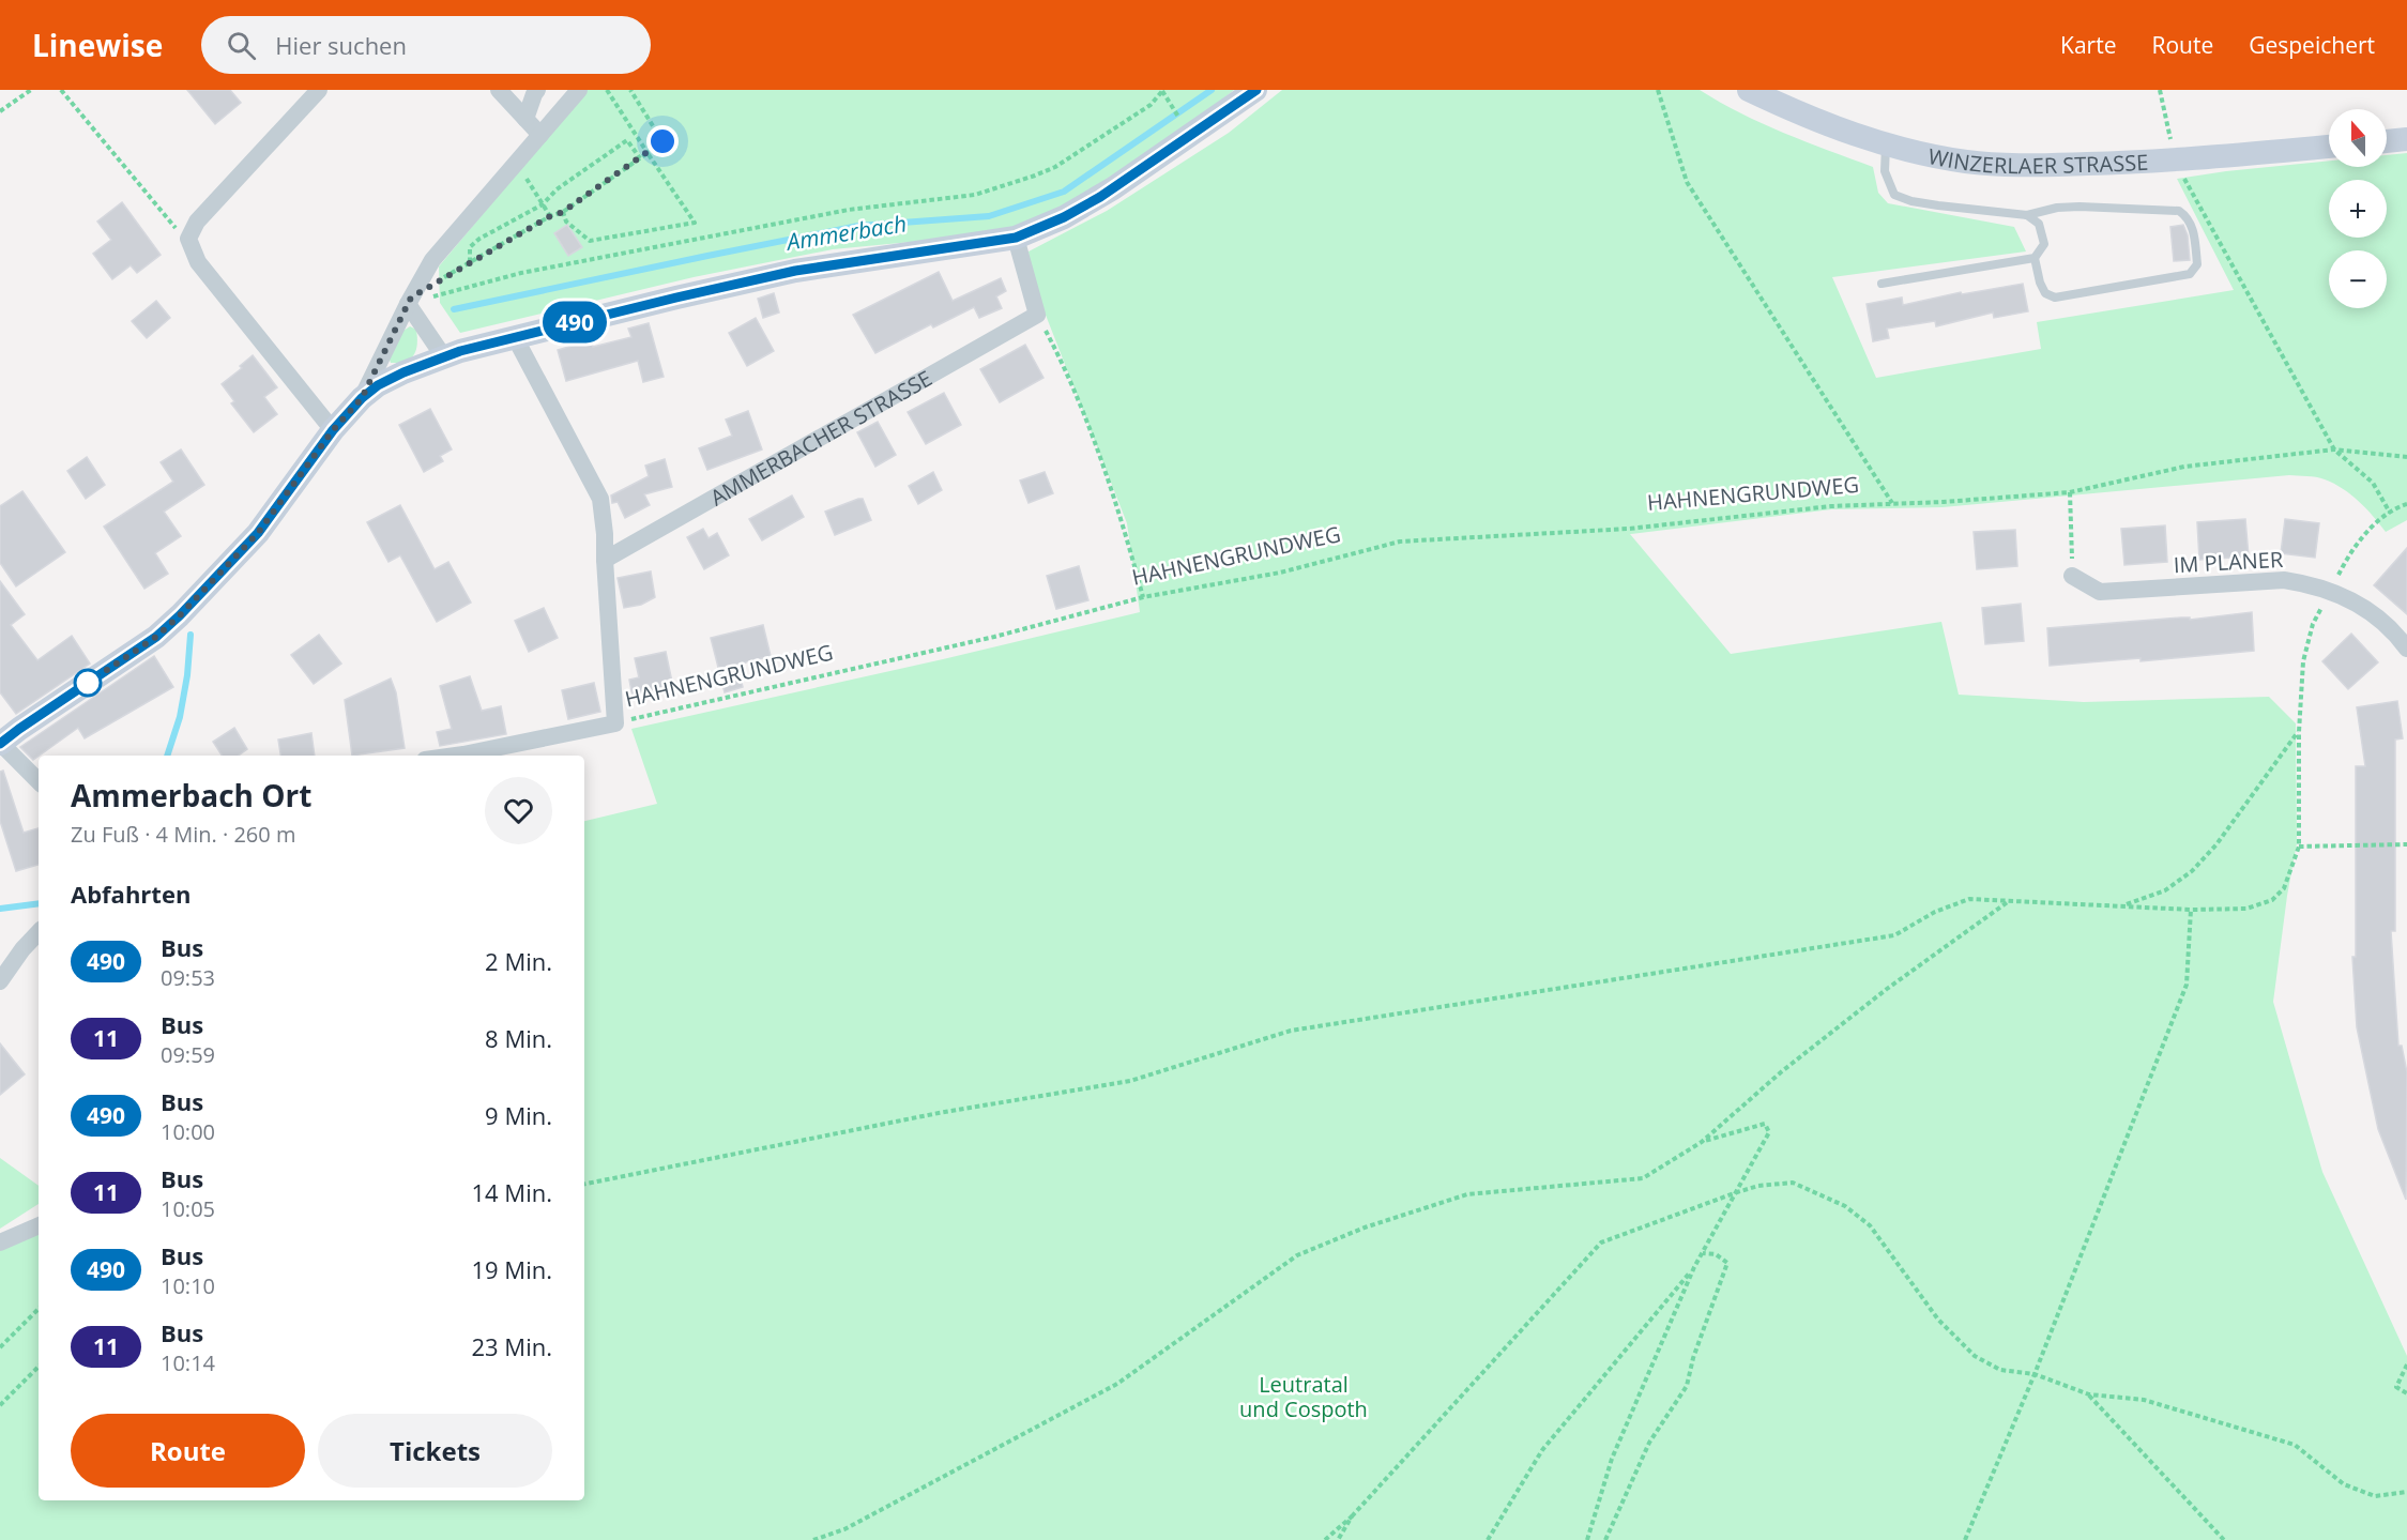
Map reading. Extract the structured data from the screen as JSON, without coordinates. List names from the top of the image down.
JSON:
{
  "streets": {
    "main road": ["WINZERLAER STRASSE"],
    "street": ["AMMERBACHER STRASSE", "HAHNENGRUNDWEG", "IM PLANER"]
  },
  "water": ["Ammerbach"],
  "parks": ["Leutratal und Cospoth"],
  "lines": ["bus line 490"],
  "north": "top",
  "page": {
    "header": "Linewise",
    "search": "Hier suchen",
    "nav": ["Karte", "Route", "Gespeichert"],
    "on_map": "490",
    "map_buttons": ["+", "−"],
    "heading": [
      ["Ammerbach Ort", "Zu Fuß · 4 Min. · 260 m"],
      "Abfahrten"
    ],
    "list": [
      {
        "mark": "490",
        "name": "Bus",
        "note": "09:53",
        "value": "2 Min."
      },
      {
        "mark": "11",
        "name": "Bus",
        "note": "09:59",
        "value": "8 Min."
      },
      {
        "mark": "490",
        "name": "Bus",
        "note": "10:00",
        "value": "9 Min."
      },
      {
        "mark": "11",
        "name": "Bus",
        "note": "10:05",
        "value": "14 Min."
      },
      {
        "mark": "490",
        "name": "Bus",
        "note": "10:10",
        "value": "19 Min."
      },
      {
        "mark": "11",
        "name": "Bus",
        "note": "10:14",
        "value": "23 Min."
      }
    ],
    "buttons": ["Route", "Tickets"]
  }
}
